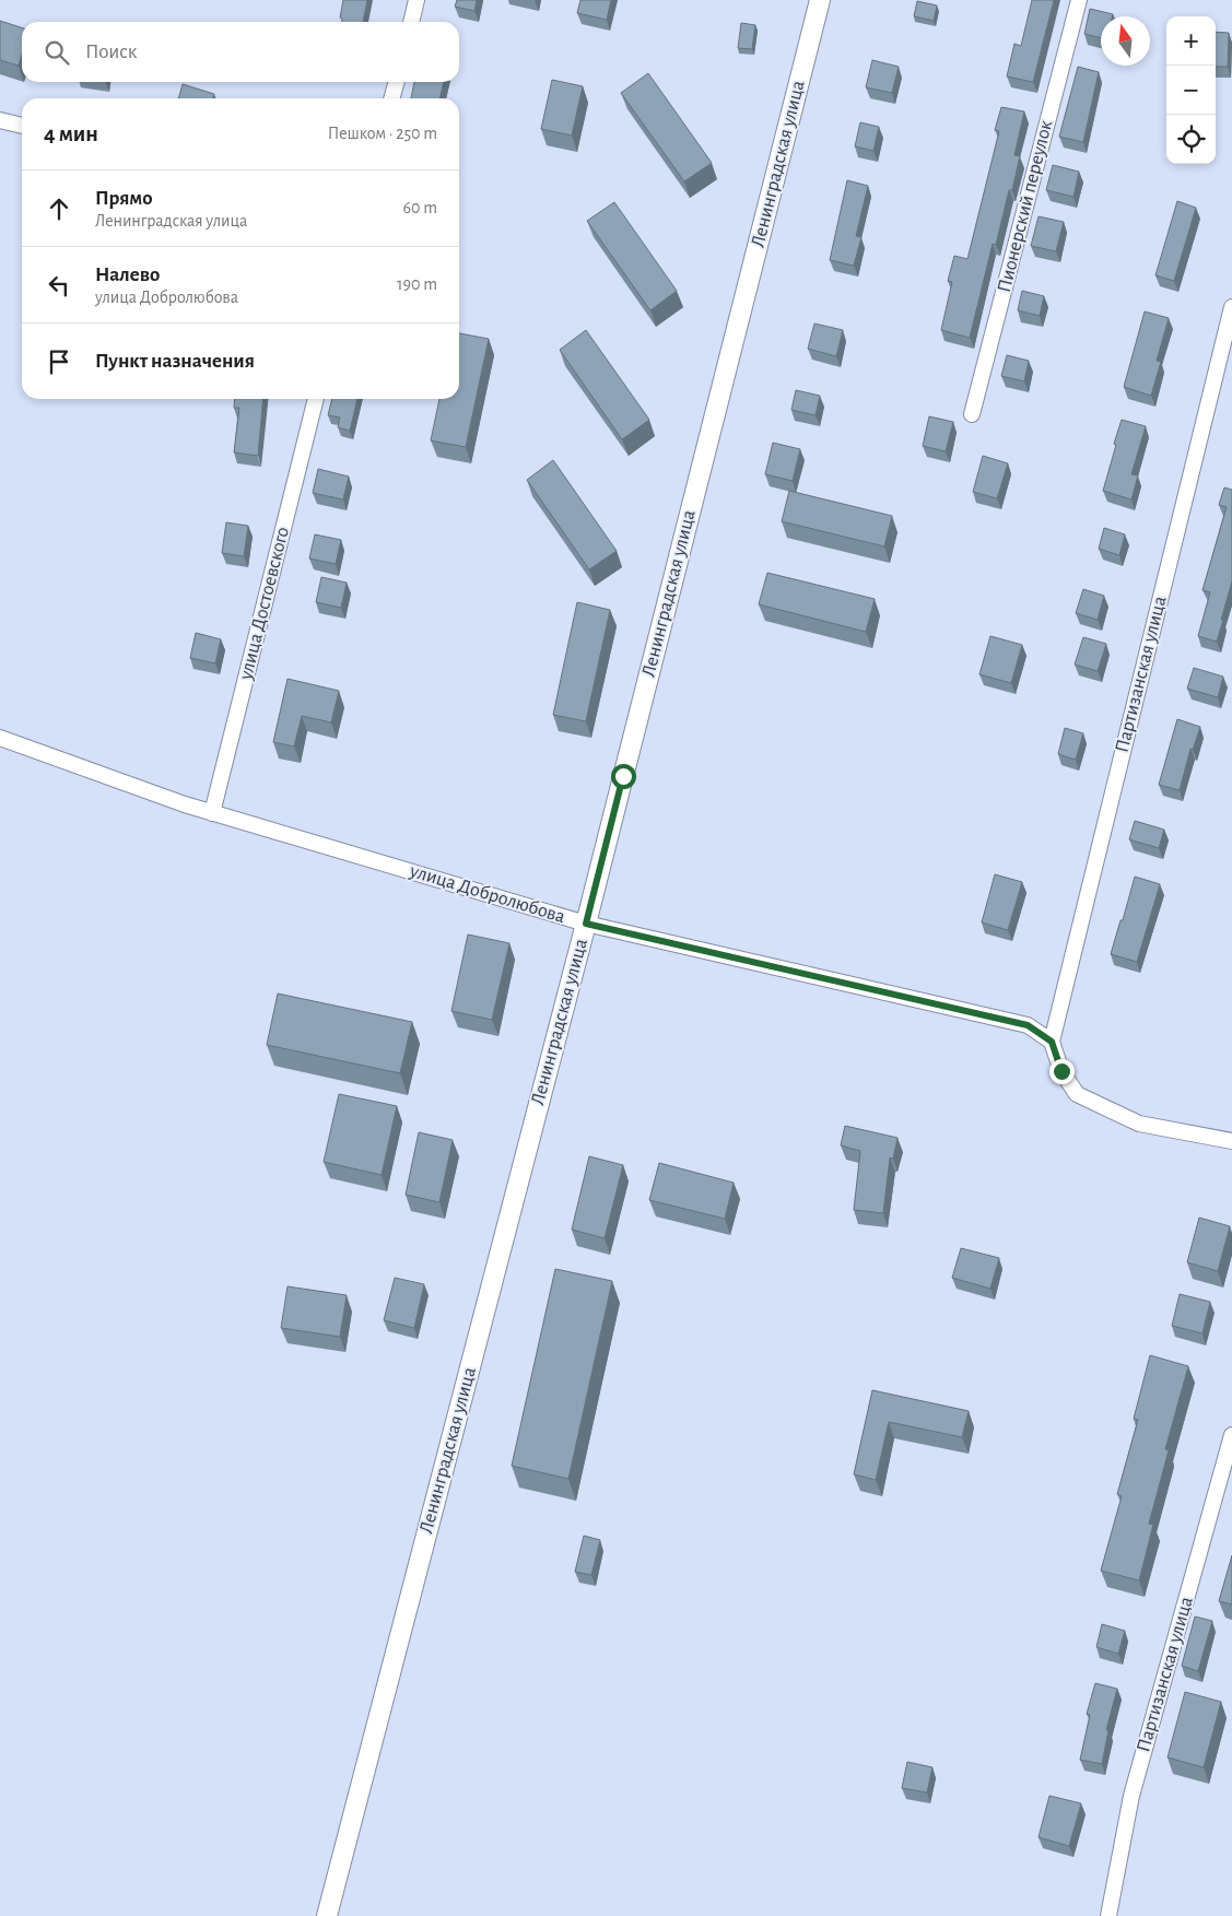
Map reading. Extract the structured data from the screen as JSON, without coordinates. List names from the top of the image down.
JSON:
{
  "streets": {
    "street": [
      "Ленинградская улица",
      "Пионерский переулок",
      "улица Достоевского",
      "Партизанская улица",
      "улица Добролюбова"
    ]
  },
  "crossings": [
    ["Ленинградская улица", "улица Добролюбова"],
    ["улица Достоевского", "улица Добролюбова"],
    ["Партизанская улица", "улица Добролюбова"]
  ],
  "north": "top",
  "page": {
    "map_buttons": ["+", "−"],
    "search": "Поиск",
    "heading": ["4 мин", "Пешком · 250 m"],
    "list": [
      ["Прямо", "Ленинградская улица", "60 m"],
      ["Налево", "улица Добролюбова", "190 m"],
      "Пункт назначения"
    ]
  }
}
